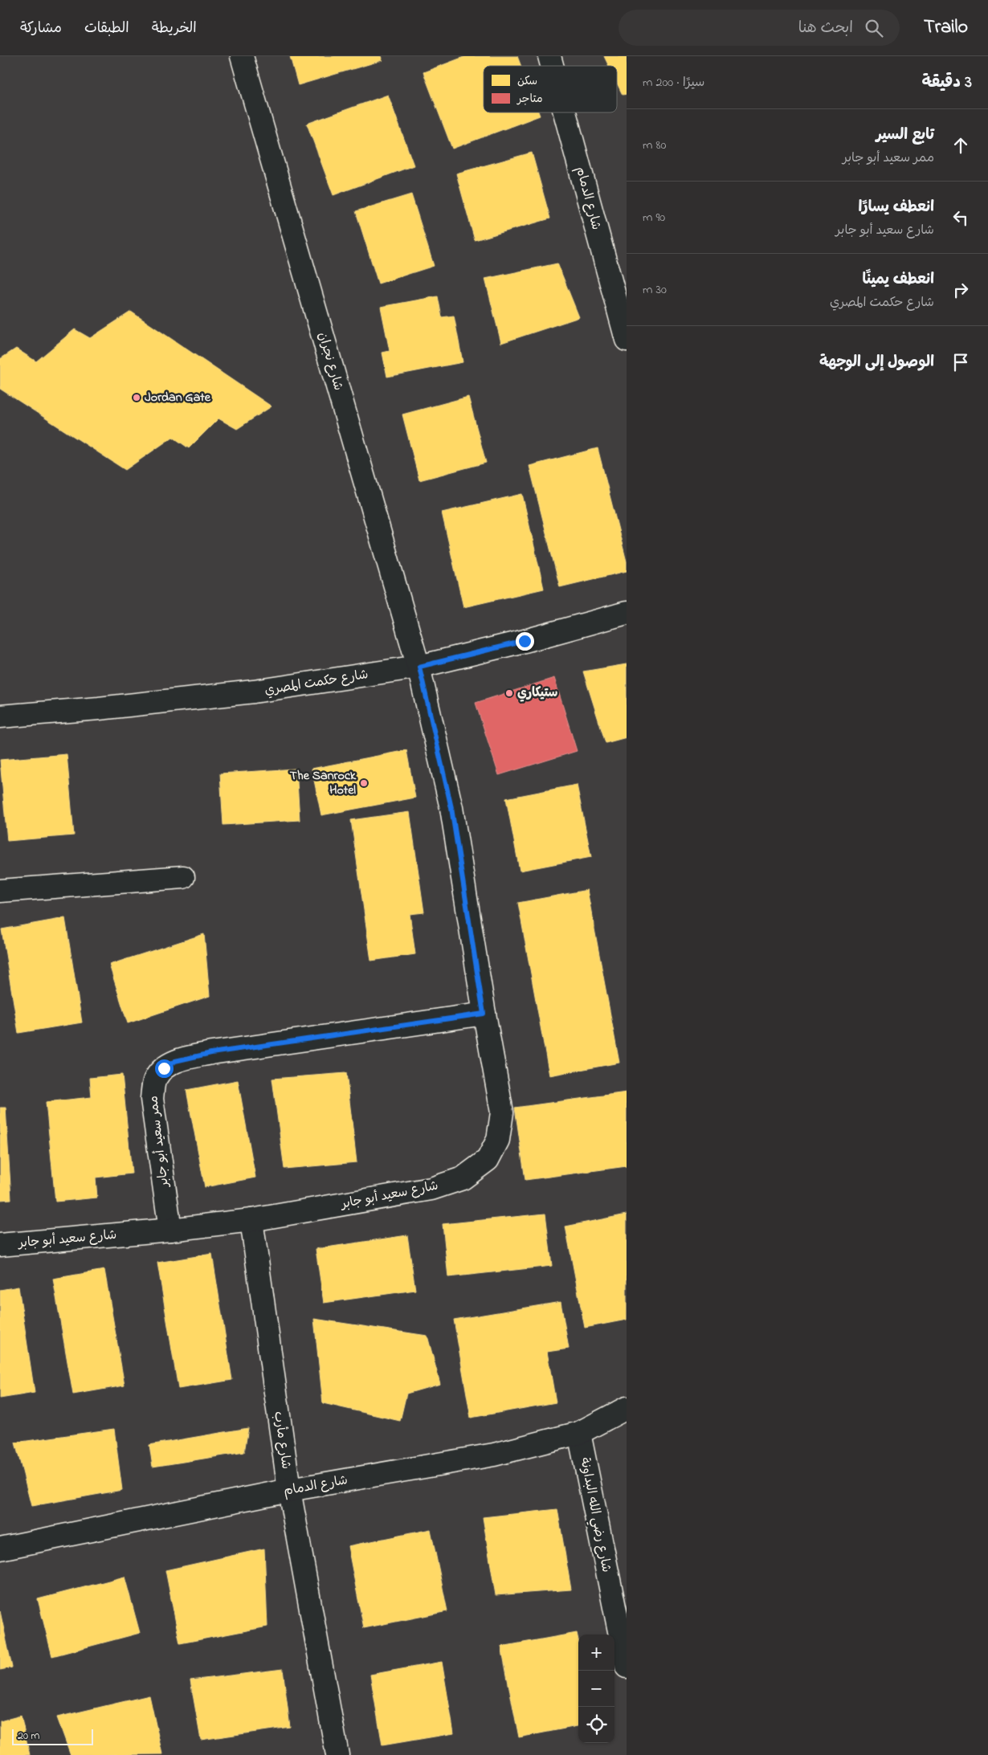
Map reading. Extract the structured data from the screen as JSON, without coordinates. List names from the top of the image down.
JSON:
{
  "streets": {
    "street": [
      "شارع الدمام",
      "شارع نجران",
      "شارع حكمت المصري",
      "ممر سعيد أبو جابر",
      "شارع سعيد أبو جابر",
      "شارع مأرب",
      "شارع رضي الله البداونة"
    ]
  },
  "crossings": [
    ["شارع الدمام", "شارع مأرب"],
    ["شارع الدمام", "شارع رضي الله البداونة"],
    ["شارع نجران", "شارع حكمت المصري"],
    ["شارع نجران", "شارع سعيد أبو جابر"],
    ["شارع حكمت المصري", "شارع سعيد أبو جابر"],
    ["ممر سعيد أبو جابر", "شارع سعيد أبو جابر"],
    ["شارع سعيد أبو جابر", "شارع مأرب"]
  ],
  "places": ["Jordan Gate", "ستيكاري", "The Sanrock Hotel"],
  "legend": ["سكن", "متاجر"],
  "scale_bar": "20 m",
  "page": {
    "header": "Trailo",
    "search": "ابحث هنا",
    "nav": ["الخريطة", "الطبقات", "مشاركة"],
    "heading": ["3 دقيقة", "سيرًا · 200 m"],
    "list": [
      ["تابع السير", "ممر سعيد أبو جابر", "80 m"],
      ["انعطف يسارًا", "شارع سعيد أبو جابر", "90 m"],
      ["انعطف يمينًا", "شارع حكمت المصري", "30 m"],
      "الوصول إلى الوجهة"
    ],
    "map_buttons": ["+", "−"],
    "scale": "20 m"
  }
}
